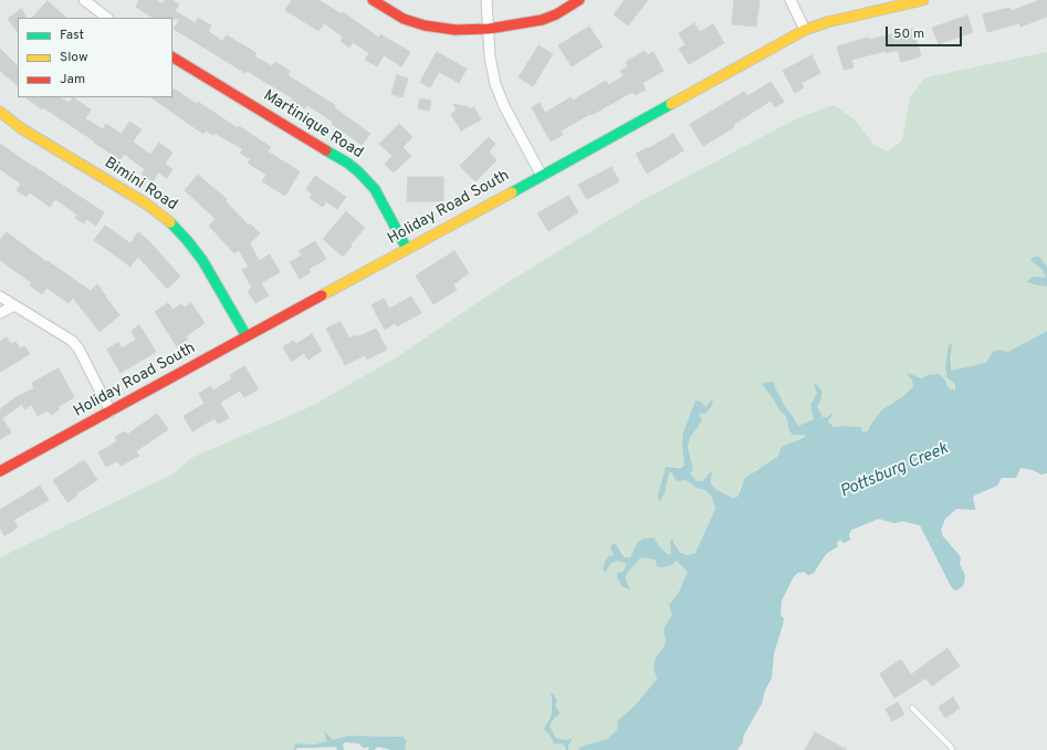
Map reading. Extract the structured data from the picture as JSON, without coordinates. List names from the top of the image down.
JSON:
{
  "streets": {
    "street": ["Martinique Road", "Bimini Road", "Holiday Road South"]
  },
  "crossings": [
    ["Martinique Road", "Holiday Road South"],
    ["Bimini Road", "Holiday Road South"]
  ],
  "water": ["Pottsburg Creek"],
  "legend": ["Fast", "Slow", "Jam"],
  "scale_bar": "50 m"
}
